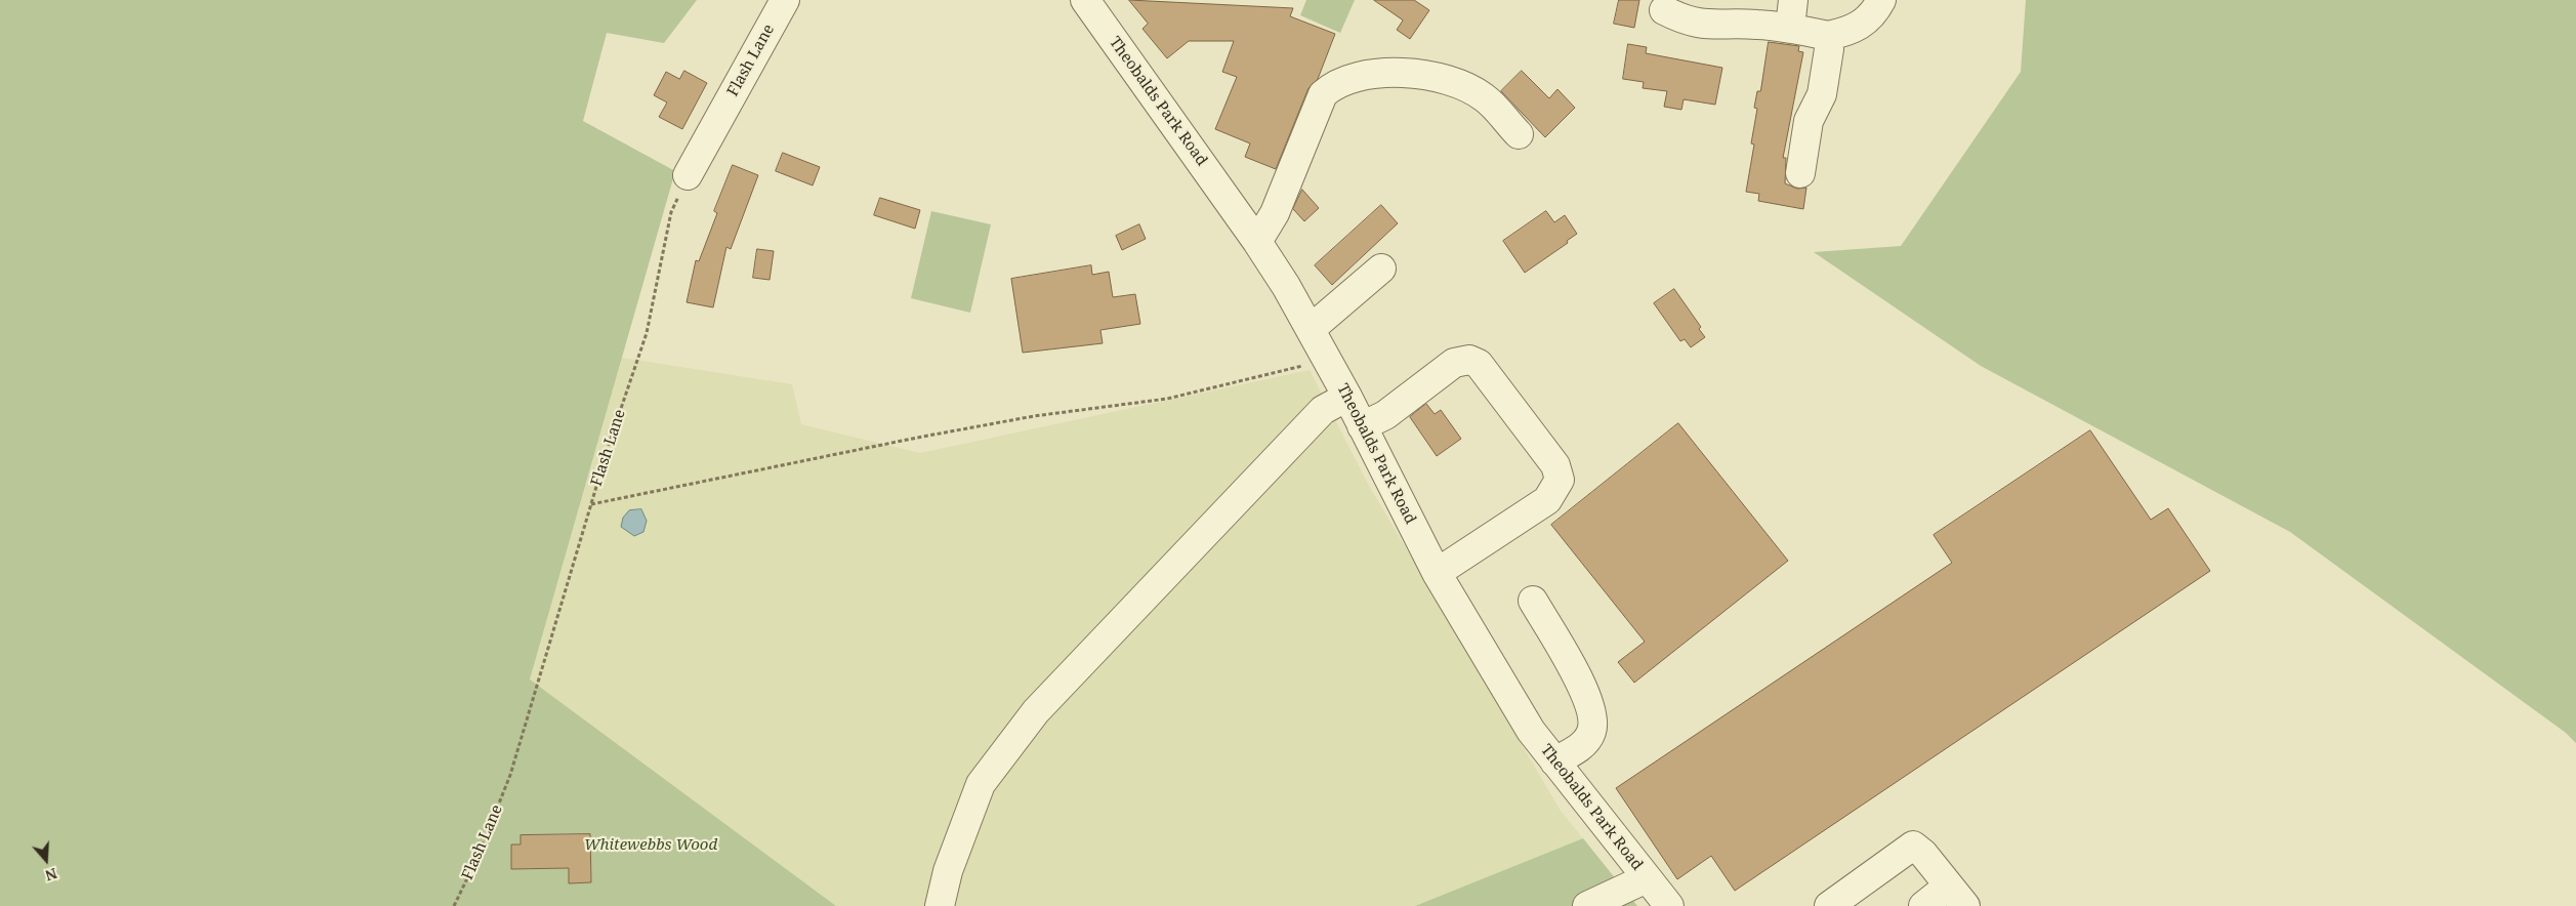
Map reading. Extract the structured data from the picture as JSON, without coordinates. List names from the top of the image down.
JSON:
{
  "streets": {
    "street": ["Flash Lane", "Theobalds Park Road"]
  },
  "parks": ["Whitewebbs Wood"],
  "north": "bottom"
}
